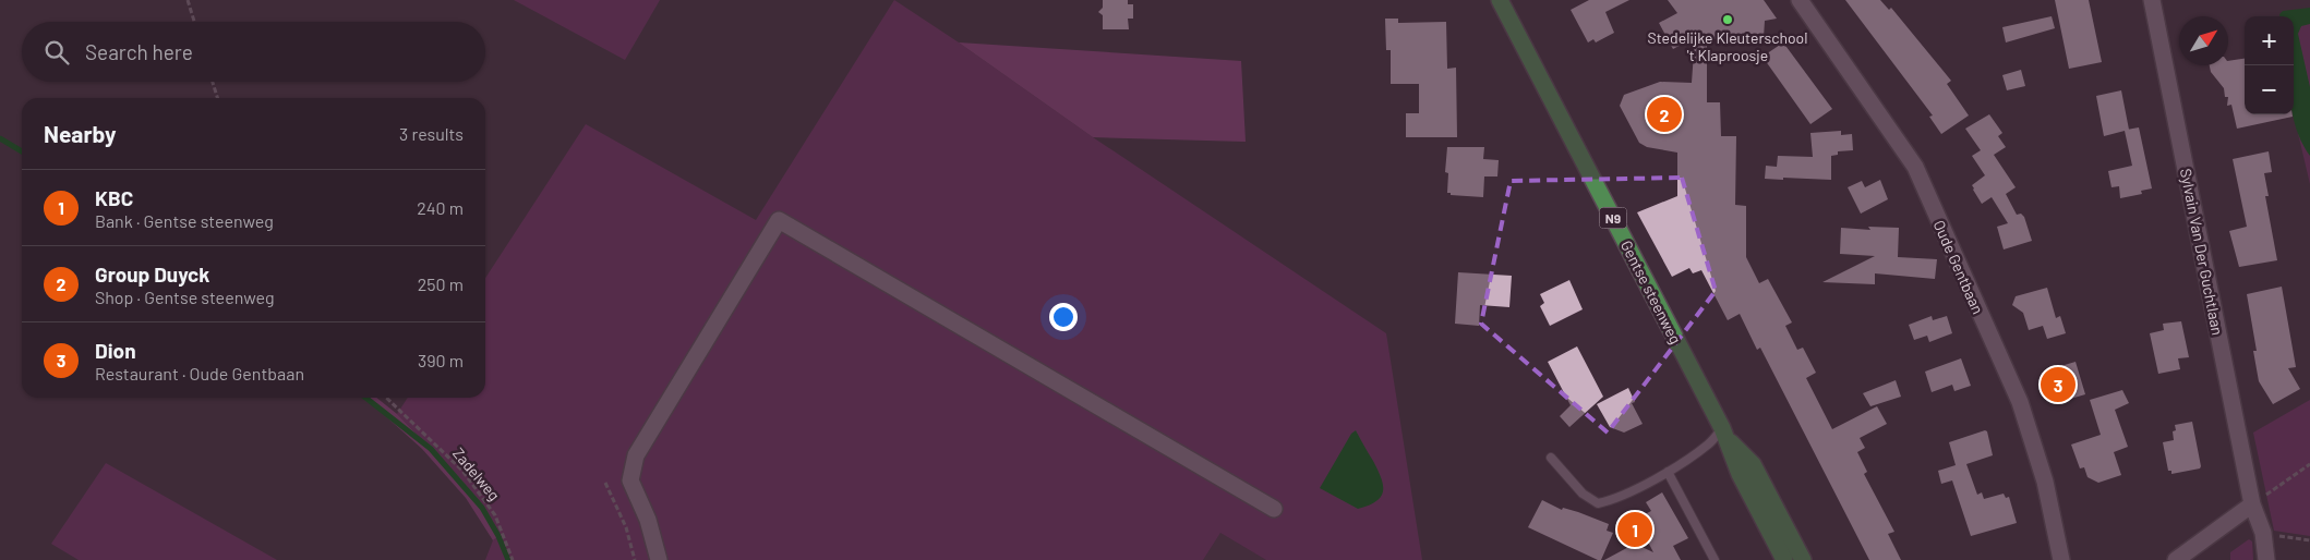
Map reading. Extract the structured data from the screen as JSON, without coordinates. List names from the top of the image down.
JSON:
{
  "streets": {
    "main road": ["N9", "Gentse steenweg"],
    "street": ["Sylvain Van Der Guchtlaan", "Oude Gentbaan"],
    "path": ["Zadelweg"]
  },
  "places": ["Stedelijke Kleuterschool 't Klaproosje"],
  "north": "top right",
  "page": {
    "map_buttons": ["+", "−"],
    "search": "Search here",
    "pins": ["2", "3", "1"],
    "heading": ["Nearby", "3 results"],
    "list": [
      {
        "mark": "1",
        "name": "KBC",
        "note": "Bank · Gentse steenweg",
        "value": "240 m"
      },
      {
        "mark": "2",
        "name": "Group Duyck",
        "note": "Shop · Gentse steenweg",
        "value": "250 m"
      },
      {
        "mark": "3",
        "name": "Dion",
        "note": "Restaurant · Oude Gentbaan",
        "value": "390 m"
      }
    ]
  }
}
